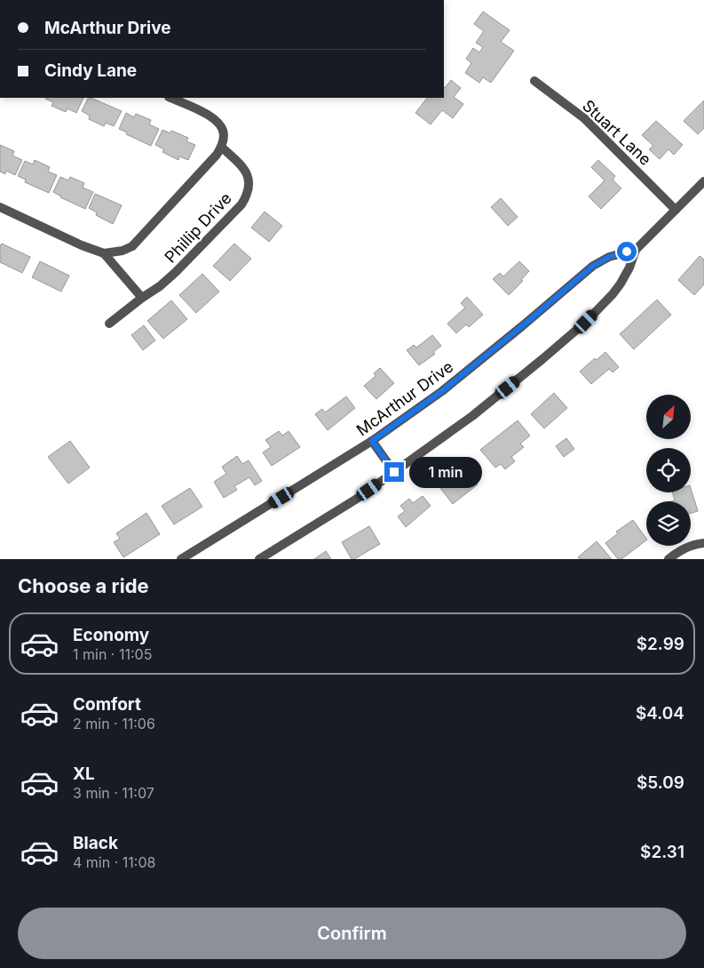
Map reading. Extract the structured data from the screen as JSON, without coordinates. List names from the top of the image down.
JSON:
{
  "streets": {
    "street": ["Stuart Lane", "Phillip Drive", "McArthur Drive"]
  },
  "crossings": [
    ["Stuart Lane", "McArthur Drive"]
  ],
  "north": "top right",
  "page": {
    "banner": ["McArthur Drive", "Cindy Lane"],
    "bubble": "1 min",
    "heading": "Choose a ride",
    "list": [
      {
        "name": "Economy",
        "note": "1 min · 11:05",
        "value": "$2.99"
      },
      {
        "name": "Comfort",
        "note": "2 min · 11:06",
        "value": "$4.04"
      },
      {
        "name": "XL",
        "note": "3 min · 11:07",
        "value": "$5.09"
      },
      {
        "name": "Black",
        "note": "4 min · 11:08",
        "value": "$2.31"
      }
    ],
    "buttons": "Confirm"
  }
}
